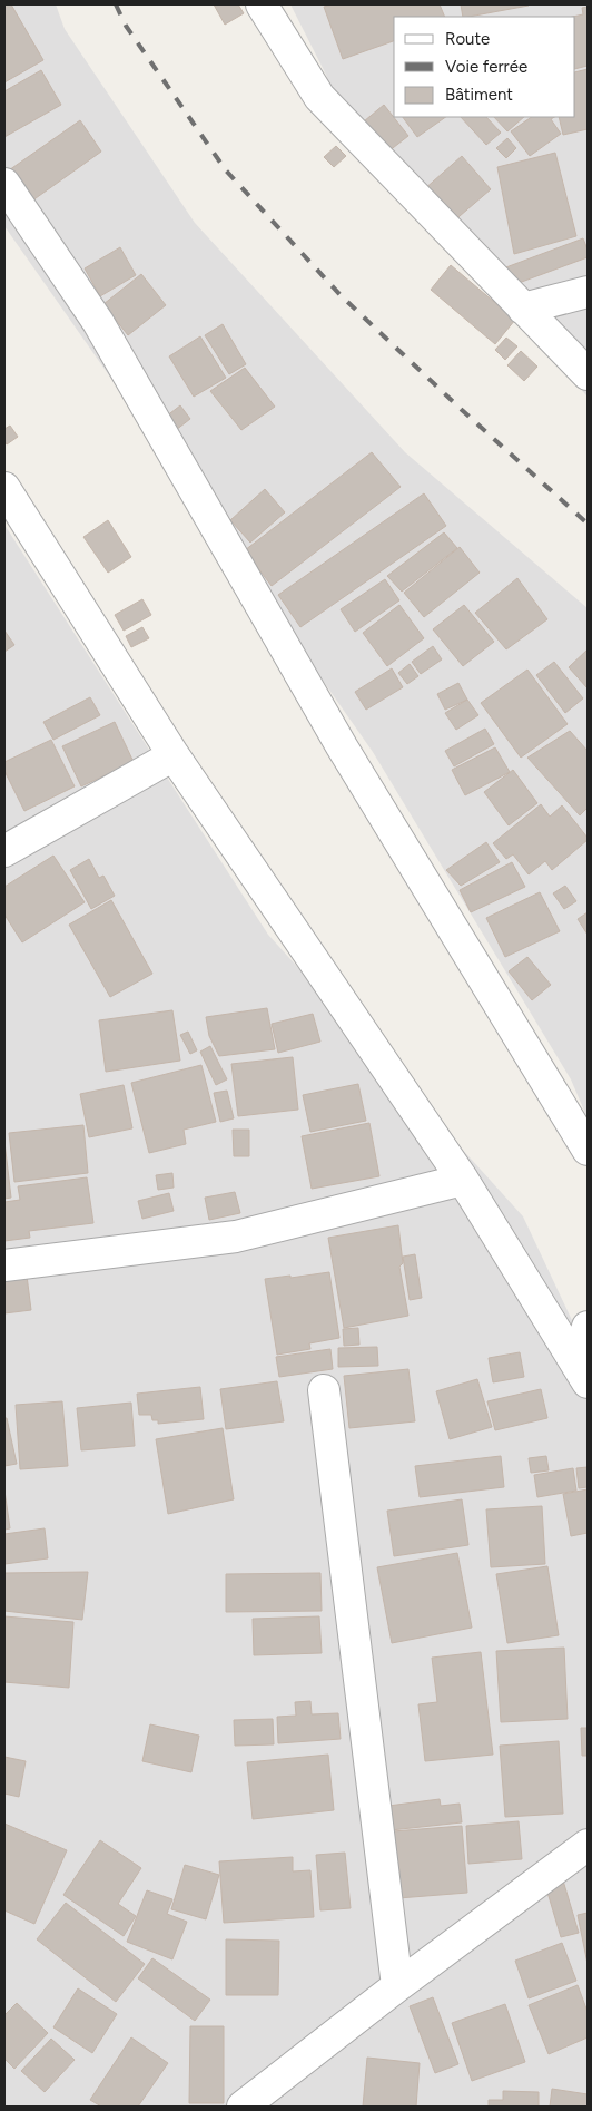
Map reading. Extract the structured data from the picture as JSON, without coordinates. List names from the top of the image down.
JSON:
{
  "legend": ["Route", "Voie ferrée", "Bâtiment"]
}
